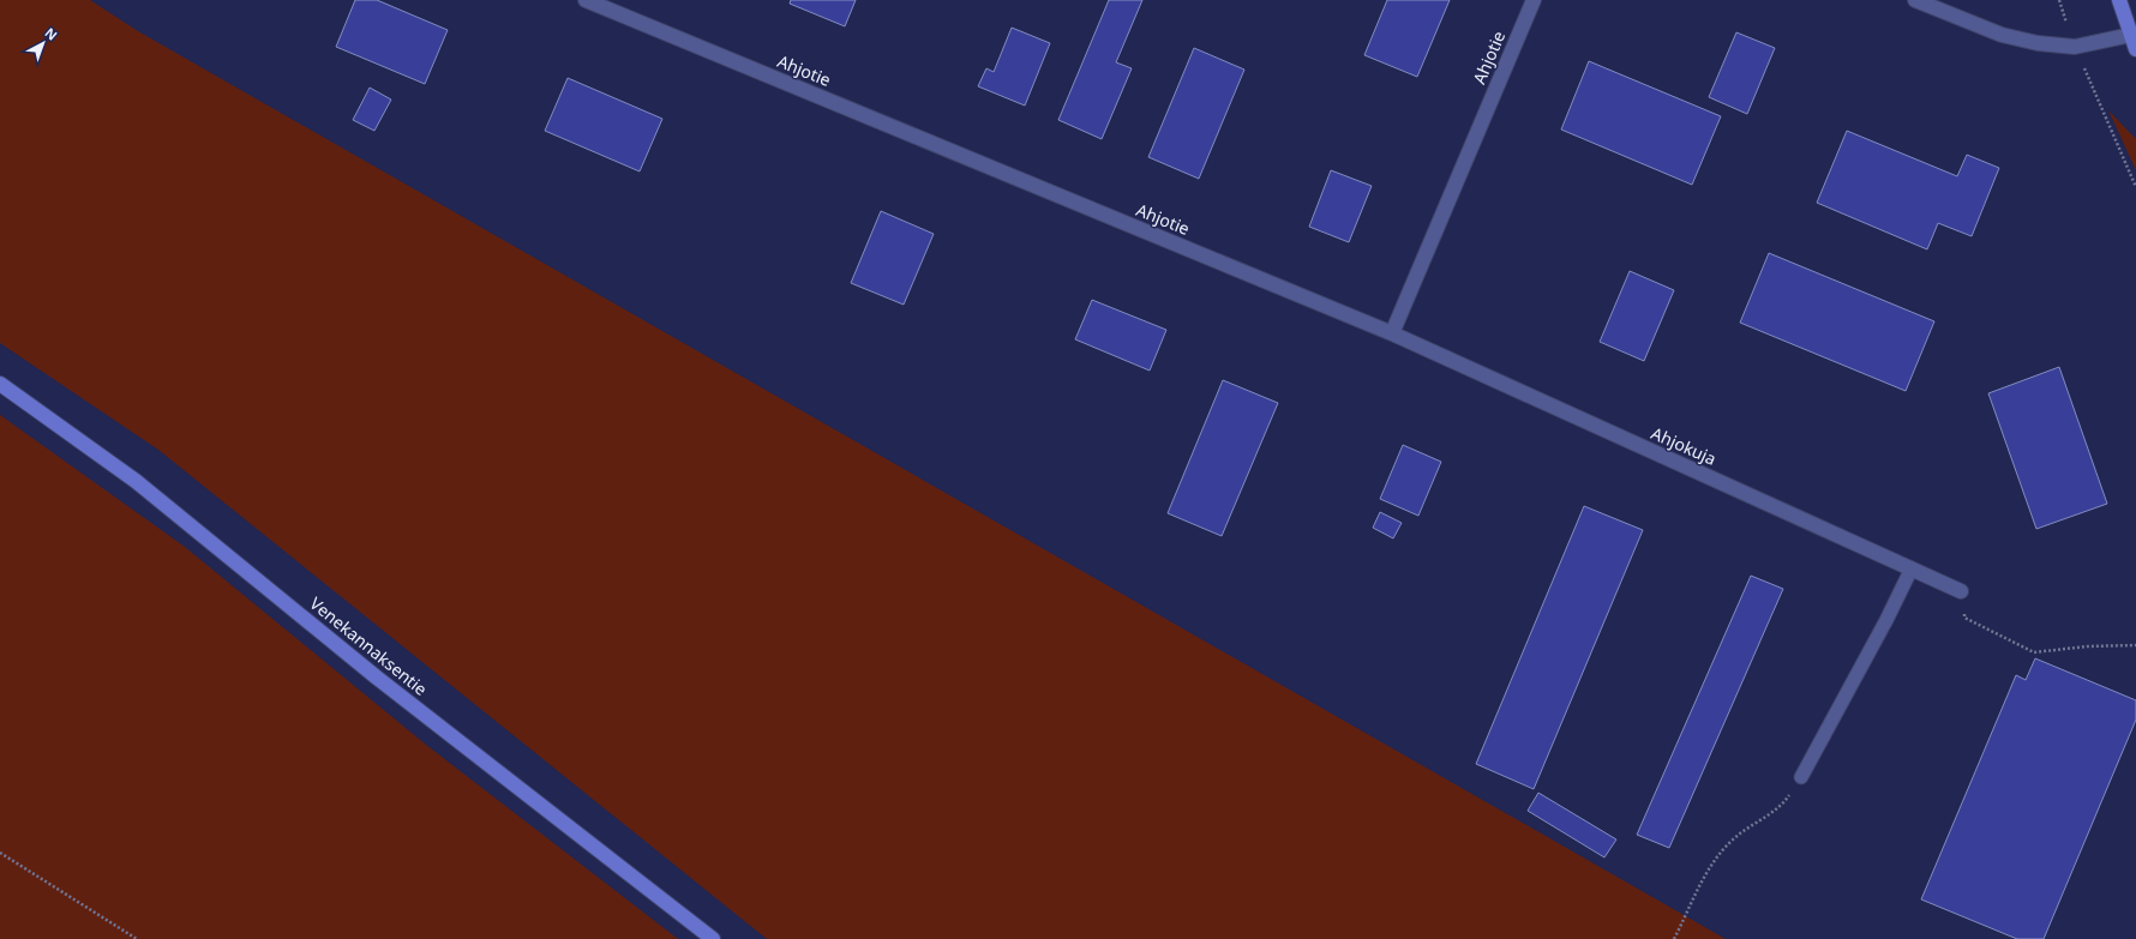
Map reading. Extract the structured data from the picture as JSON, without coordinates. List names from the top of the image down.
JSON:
{
  "streets": {
    "street": ["Ahjotie", "Ahjokuja", "Venekannaksentie"]
  },
  "crossings": [
    ["Ahjotie", "Ahjokuja"]
  ],
  "north": "top right"
}
